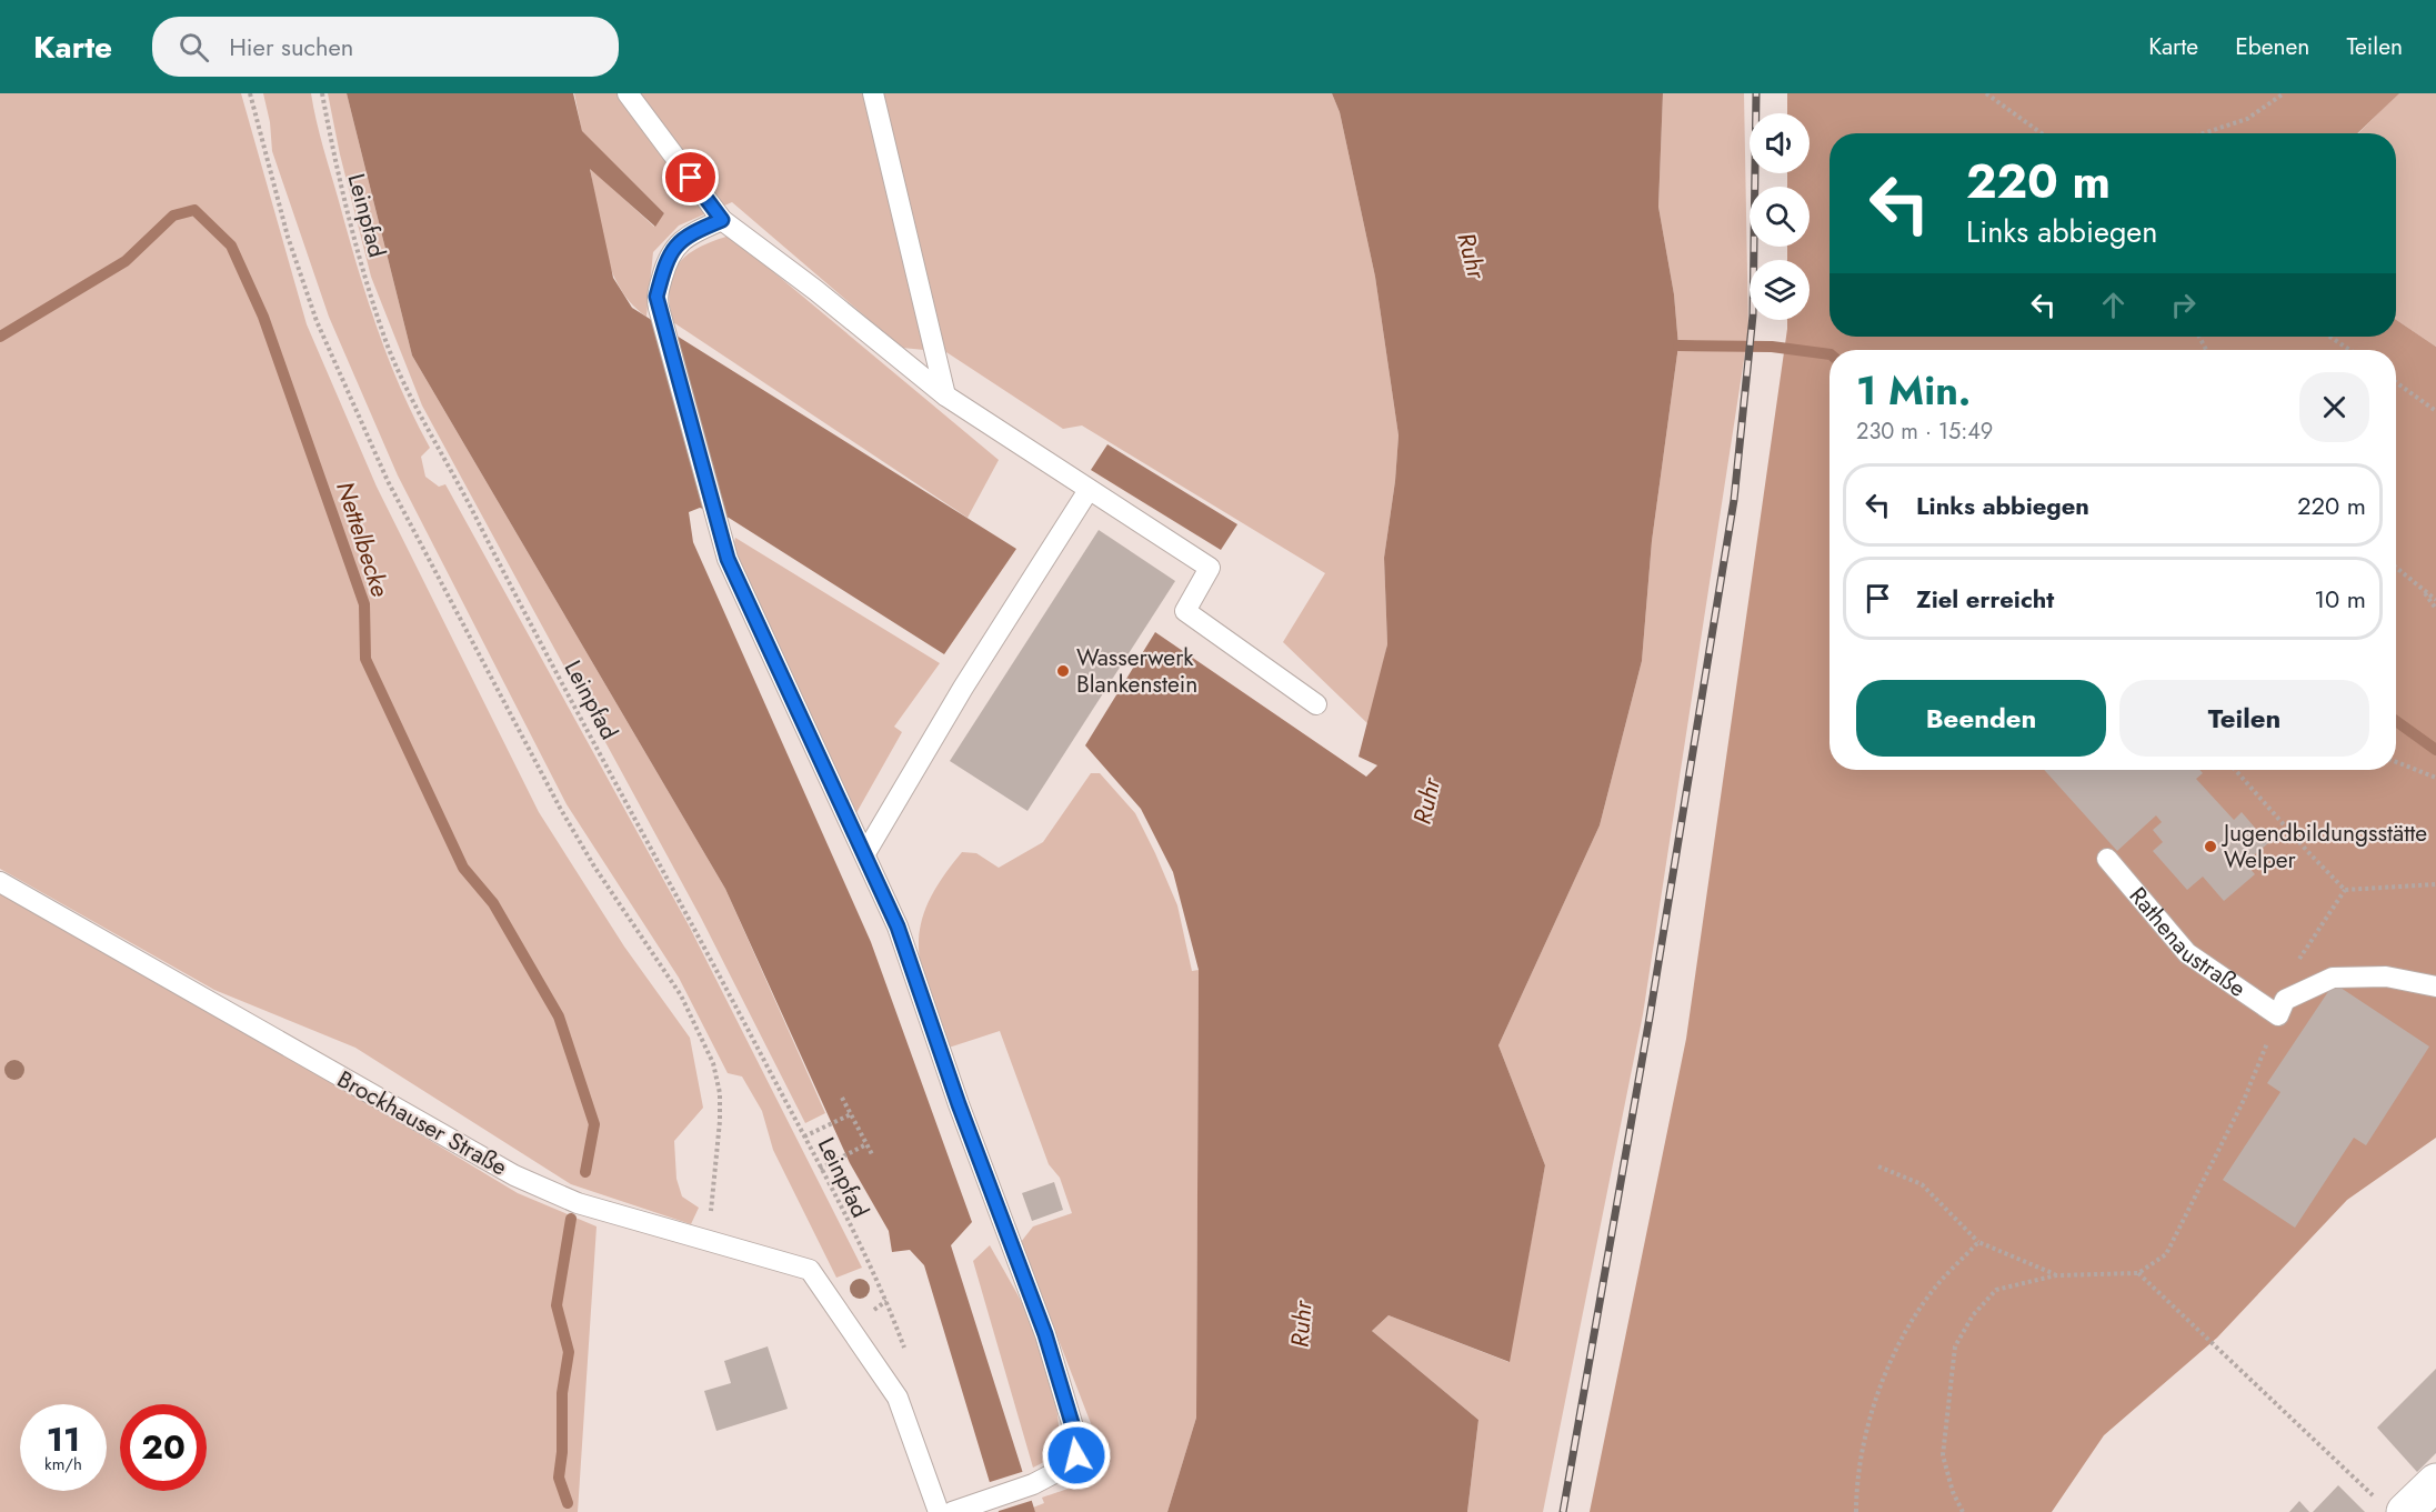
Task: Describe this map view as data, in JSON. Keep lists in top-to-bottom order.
{
  "streets": {
    "lane": ["Rathenaustraße", "Brockhauser Straße"],
    "path": ["Leinpfad"]
  },
  "water": ["Ruhr", "Nettelbecke"],
  "places": ["Wasserwerk Blankenstein", "Jugendbildungsstätte Welper"],
  "page": {
    "header": "Karte",
    "search": "Hier suchen",
    "nav": ["Karte", "Ebenen", "Teilen"],
    "turn": ["220 m", "Links abbiegen"],
    "heading": ["1 Min.", "230 m · 15:49"],
    "list": [
      {
        "name": "Links abbiegen",
        "value": "220 m"
      },
      {
        "name": "Ziel erreicht",
        "value": "10 m"
      }
    ],
    "buttons": ["Beenden", "Teilen"],
    "speed": "11 km/h",
    "limit": "20"
  }
}
